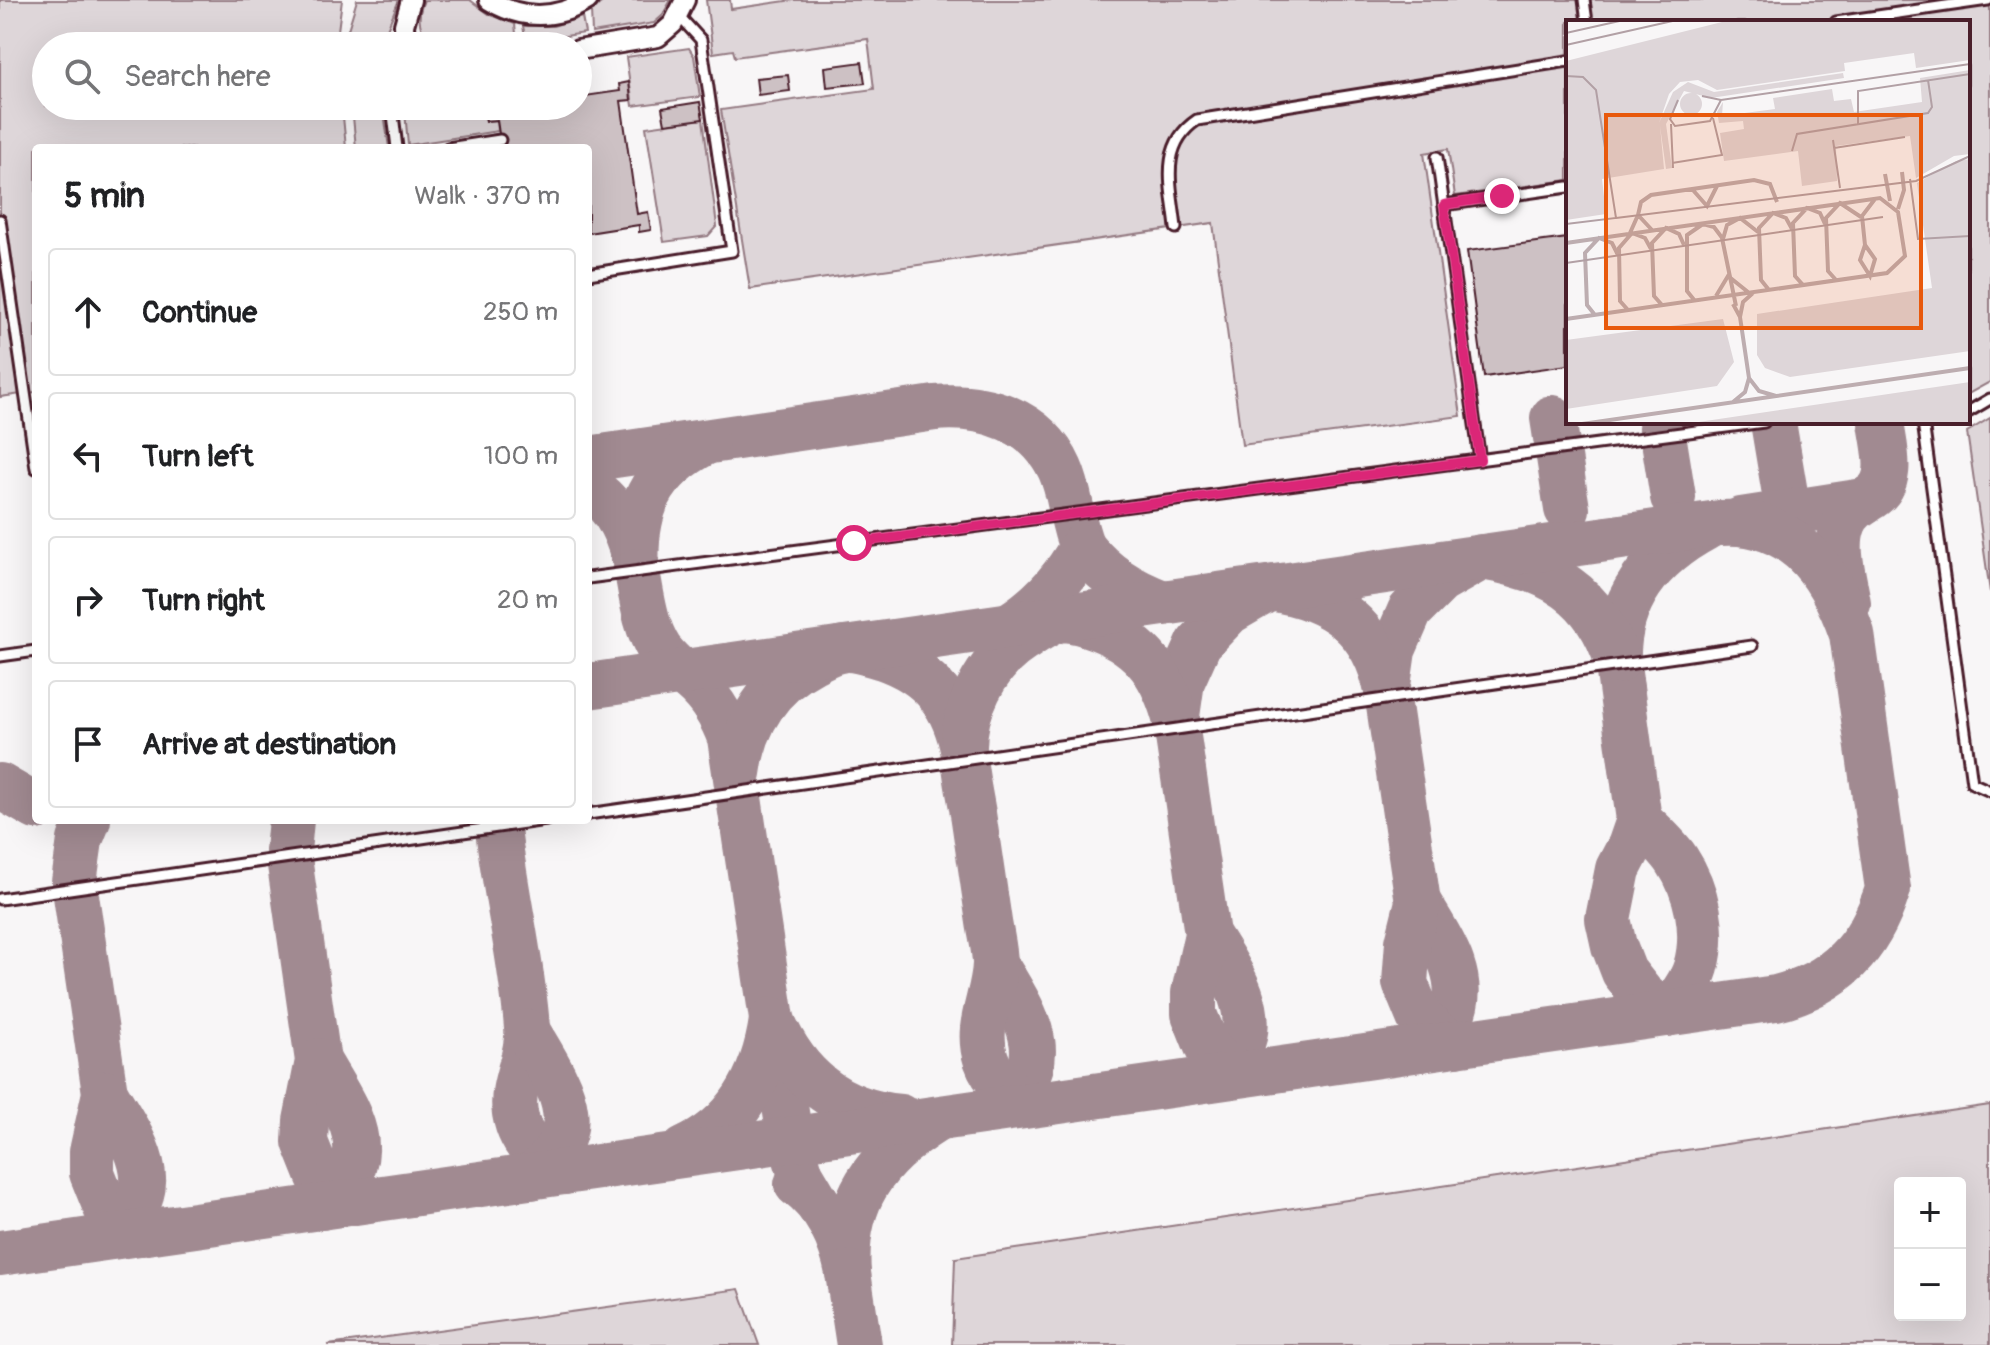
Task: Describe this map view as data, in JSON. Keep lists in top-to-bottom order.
{
  "page": {
    "search": "Search here",
    "heading": ["5 min", "Walk · 370 m"],
    "list": [
      ["Continue", "250 m"],
      ["Turn left", "100 m"],
      ["Turn right", "20 m"],
      "Arrive at destination"
    ],
    "map_buttons": ["+", "−"]
  }
}
